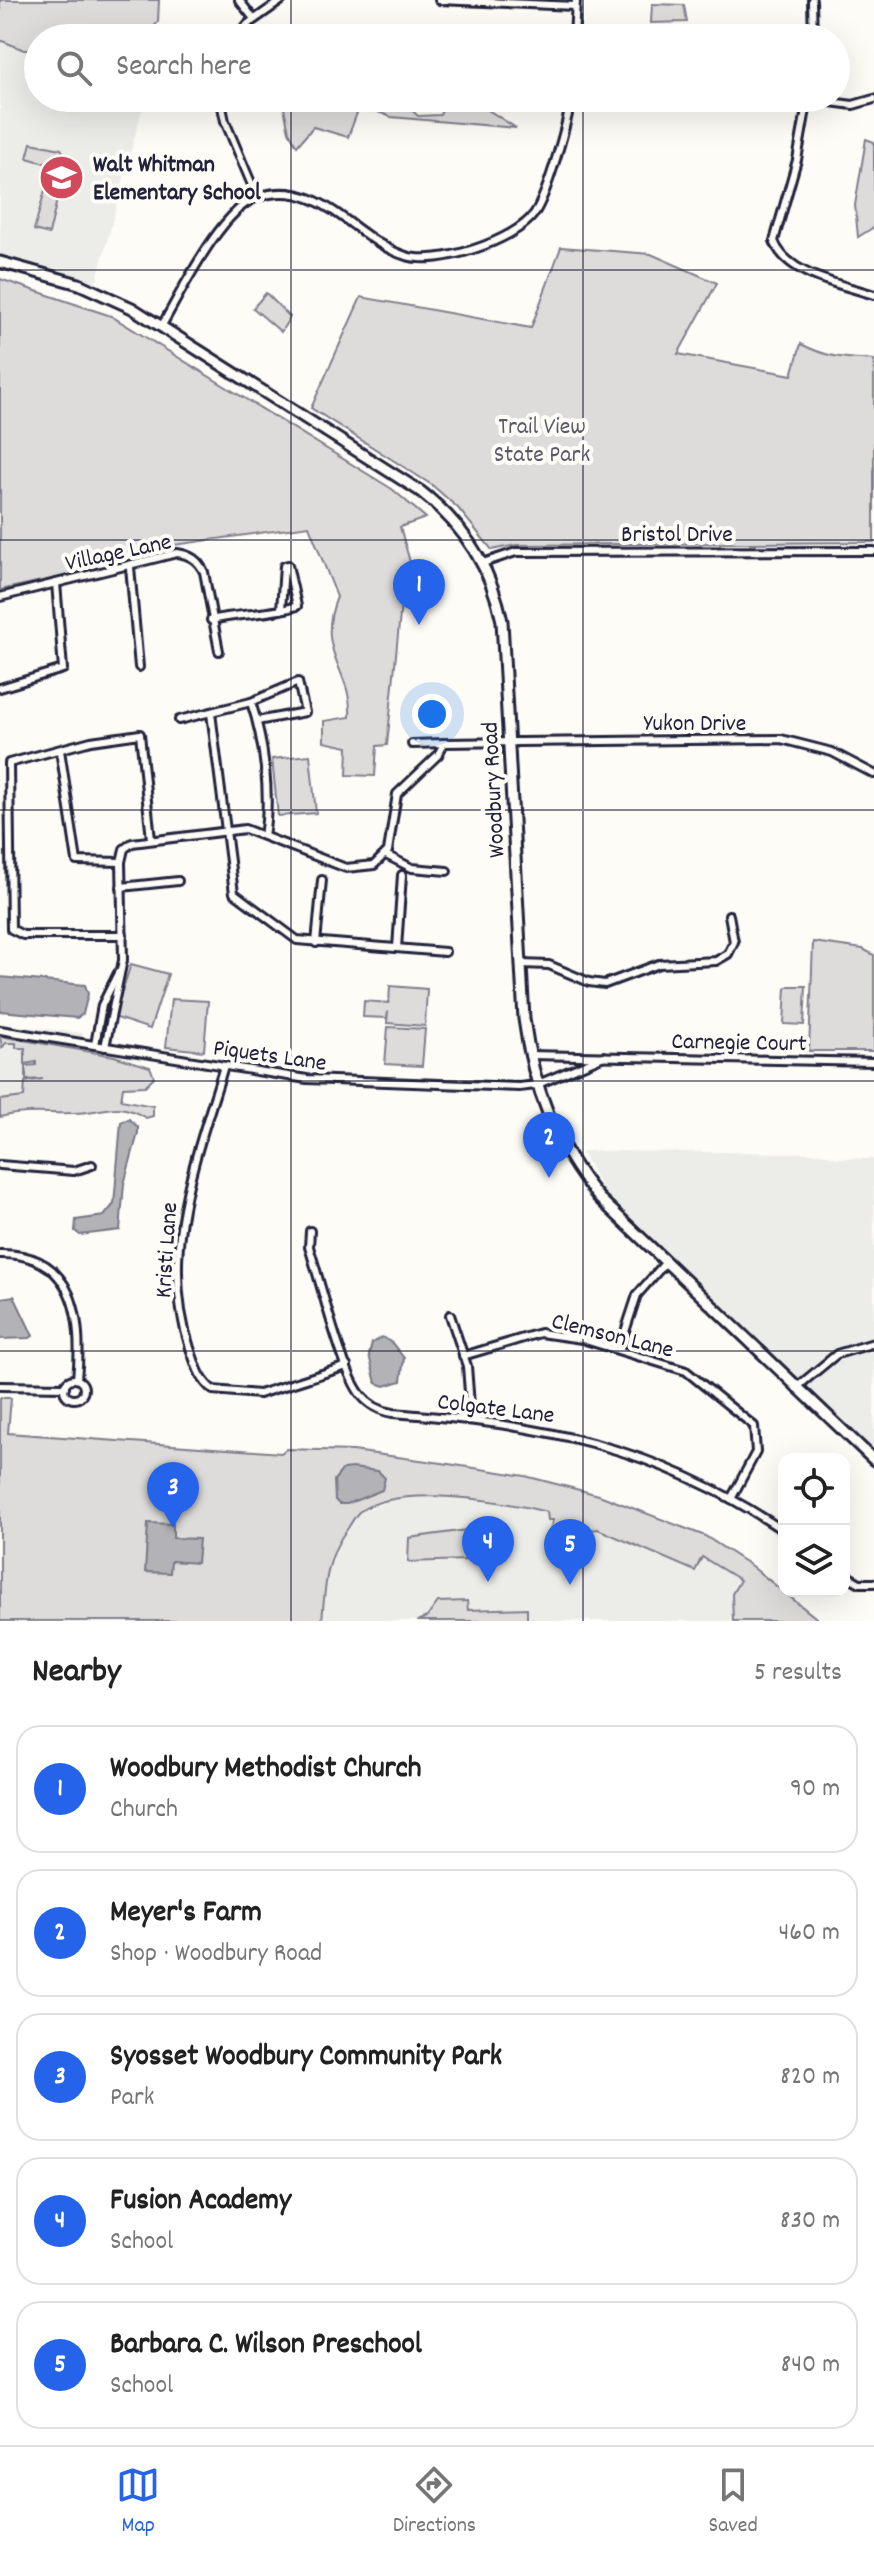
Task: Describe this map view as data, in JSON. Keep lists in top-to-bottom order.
{
  "streets": {
    "main road": ["Woodbury Road"],
    "street": [
      "Bristol Drive",
      "Village Lane",
      "Yukon Drive",
      "Carnegie Court",
      "Piquets Lane",
      "Kristi Lane",
      "Clemson Lane",
      "Colgate Lane"
    ]
  },
  "crossings": [
    ["Bristol Drive", "Woodbury Road"],
    ["Yukon Drive", "Woodbury Road"],
    ["Woodbury Road", "Carnegie Court"],
    ["Woodbury Road", "Piquets Lane"],
    ["Carnegie Court", "Piquets Lane"],
    ["Piquets Lane", "Kristi Lane"],
    ["Kristi Lane", "Colgate Lane"],
    ["Clemson Lane", "Colgate Lane"]
  ],
  "parks": ["Trail View State Park"],
  "places": {
    "school or university": ["Walt Whitman Elementary School"]
  },
  "page": {
    "search": "Search here",
    "pins": [
      "1",
      "2",
      "3",
      "4",
      "5"
    ],
    "heading": ["Nearby", "5 results"],
    "list": [
      {
        "mark": "1",
        "name": "Woodbury Methodist Church",
        "note": "Church",
        "value": "90 m"
      },
      {
        "mark": "2",
        "name": "Meyer's Farm",
        "note": "Shop · Woodbury Road",
        "value": "460 m"
      },
      {
        "mark": "3",
        "name": "Syosset Woodbury Community Park",
        "note": "Park",
        "value": "820 m"
      },
      {
        "mark": "4",
        "name": "Fusion Academy",
        "note": "School",
        "value": "830 m"
      },
      {
        "mark": "5",
        "name": "Barbara C. Wilson Preschool",
        "note": "School",
        "value": "840 m"
      }
    ],
    "nav": ["Map", "Directions", "Saved"]
  }
}
